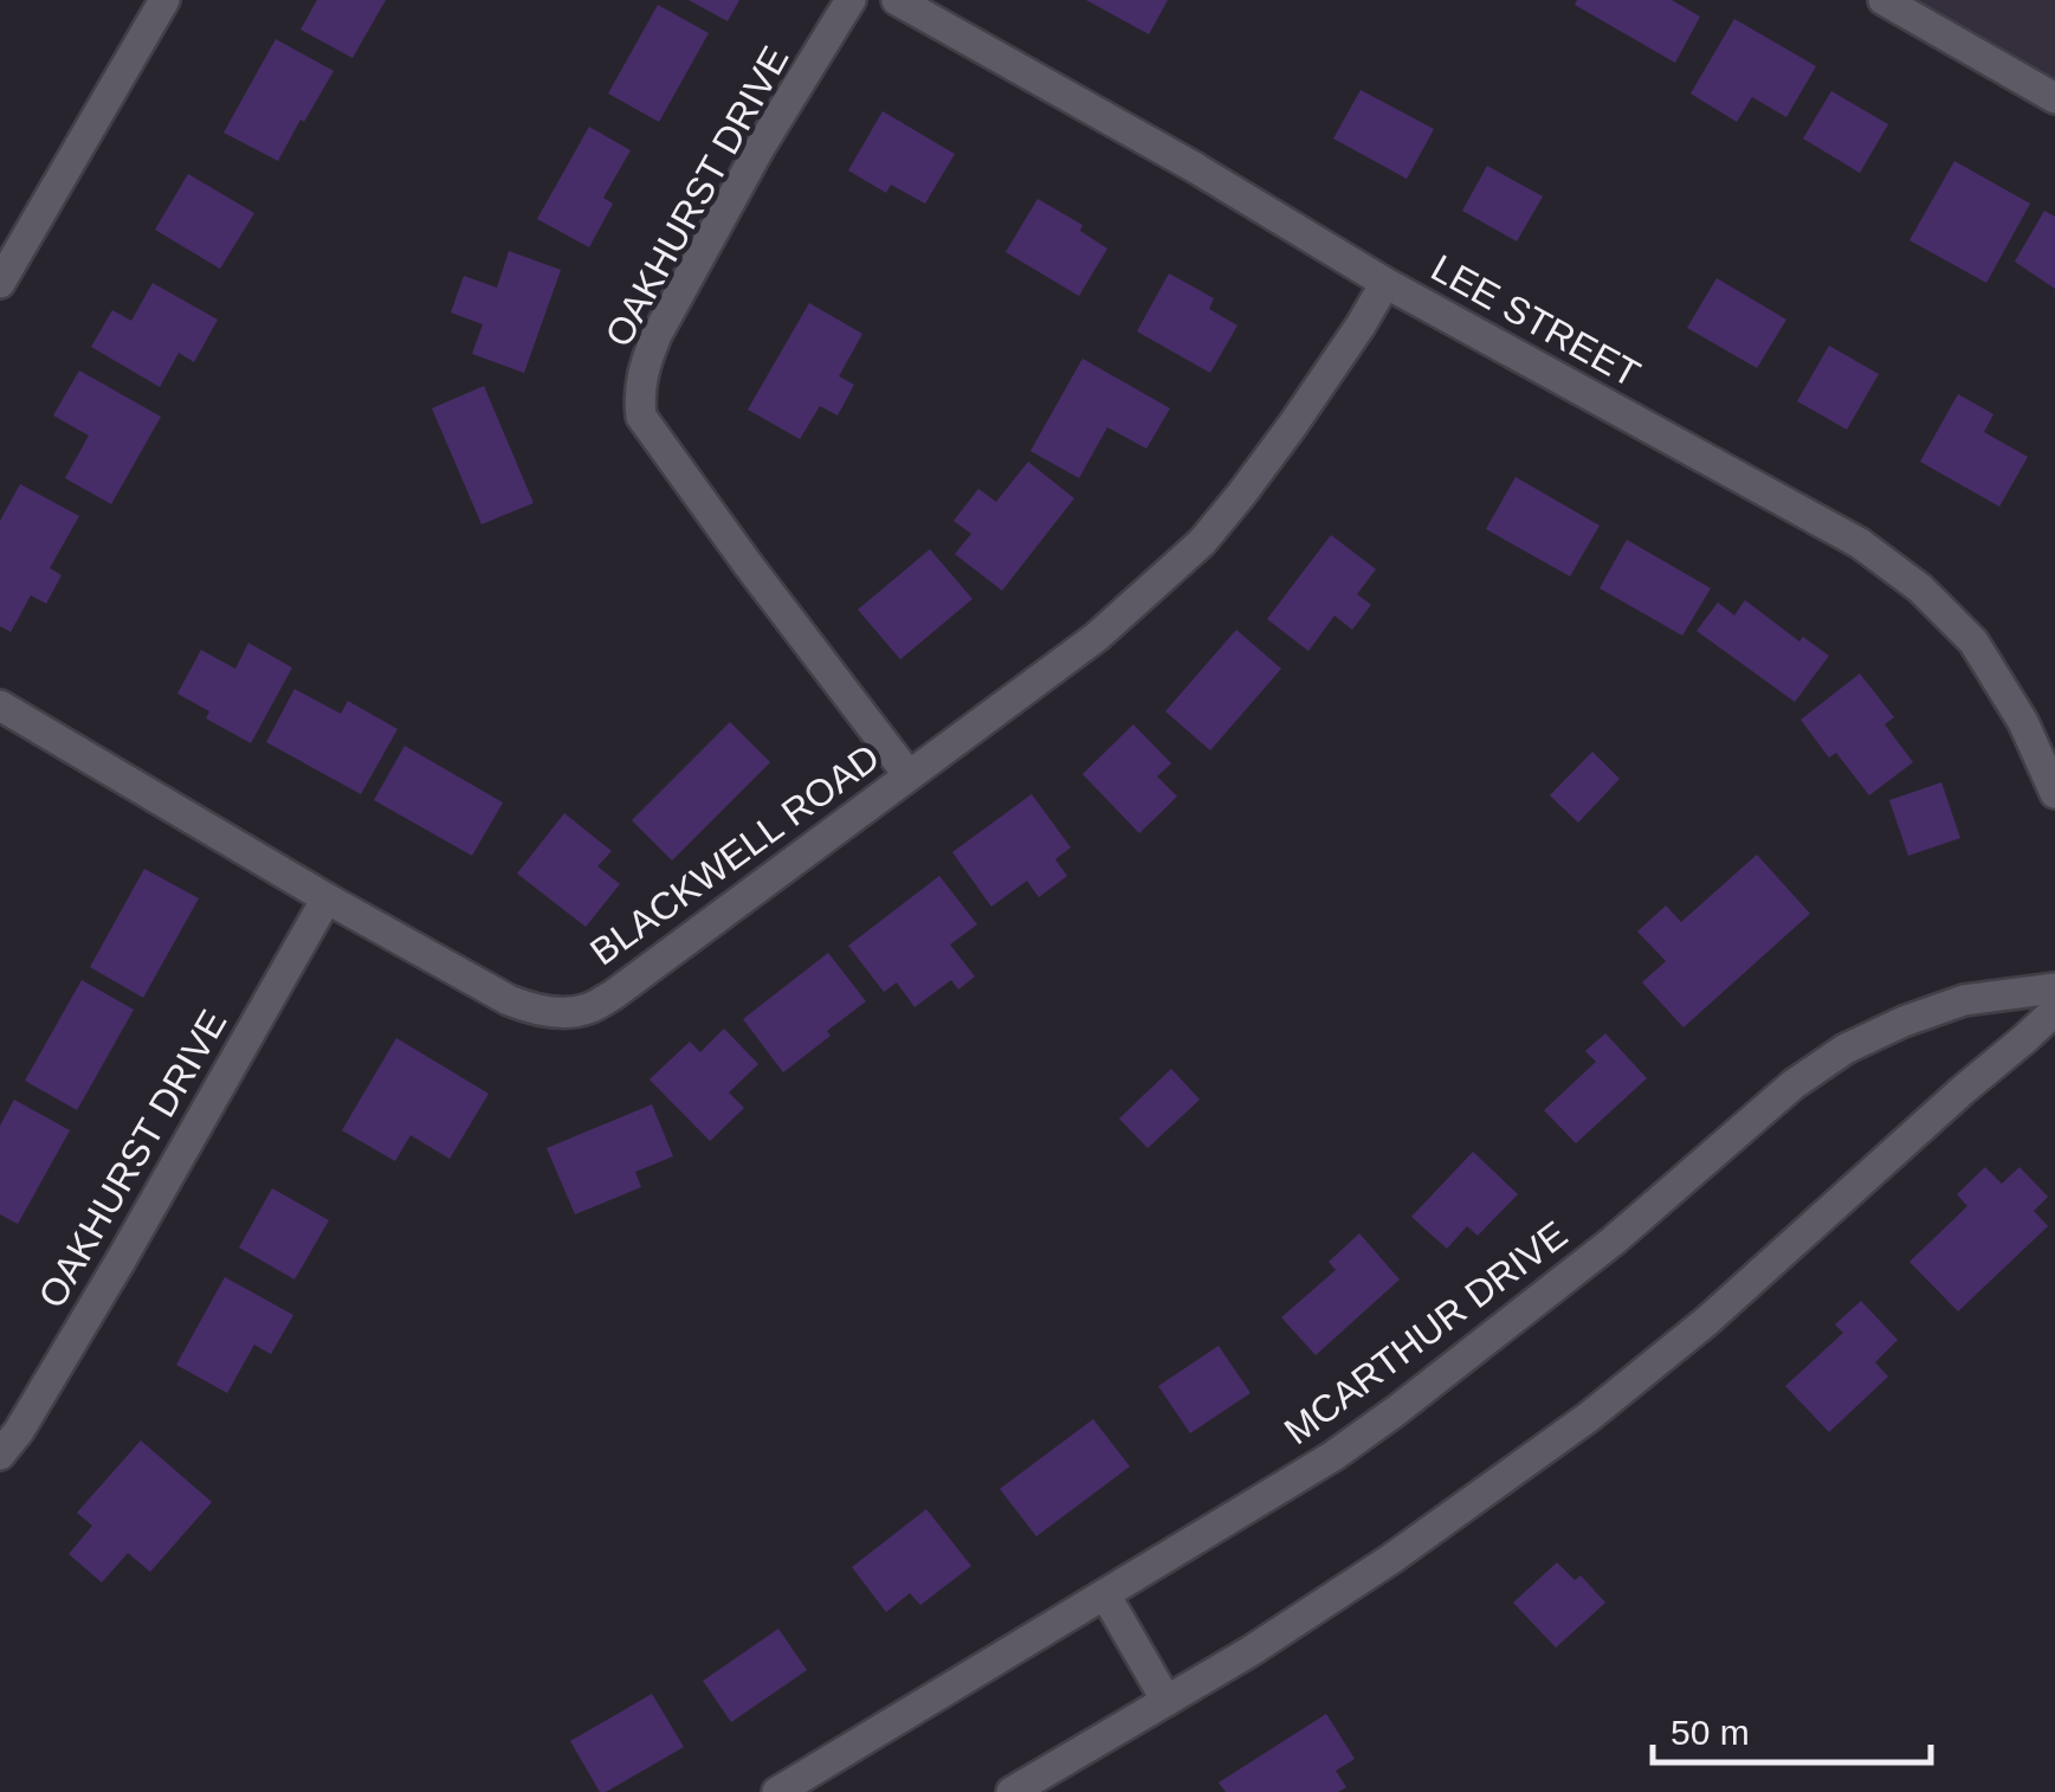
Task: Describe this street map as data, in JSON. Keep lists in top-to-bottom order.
{
  "streets": {
    "street": [
      "OAKHURST DRIVE",
      "LEE STREET",
      "BLACKWELL ROAD",
      "MCARTHUR DRIVE"
    ]
  },
  "crossings": [
    ["OAKHURST DRIVE", "BLACKWELL ROAD"],
    ["LEE STREET", "BLACKWELL ROAD"]
  ],
  "scale_bar": "50 m"
}
